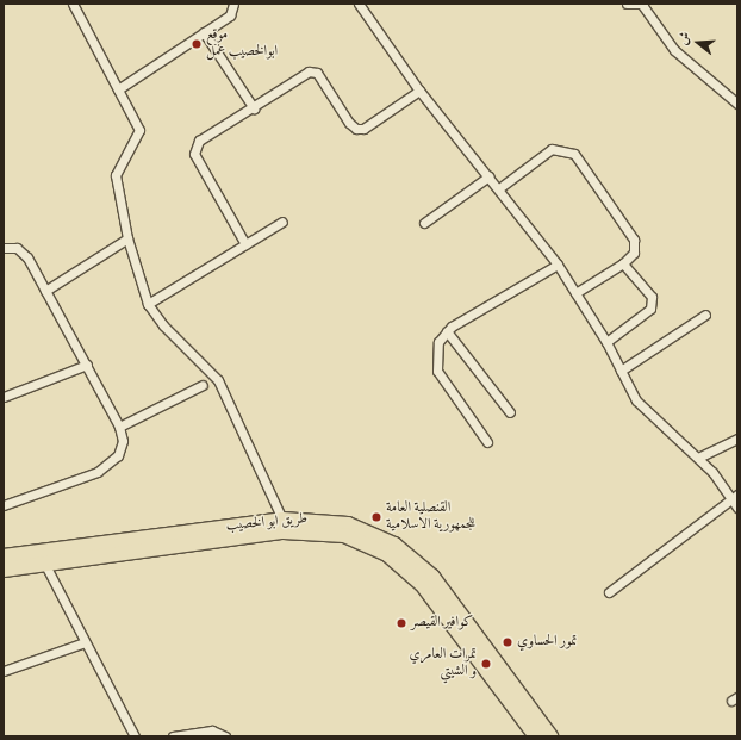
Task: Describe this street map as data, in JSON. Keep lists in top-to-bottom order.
{
  "streets": {
    "main road": ["طريق ابو الخصيب"]
  },
  "places": [
    "موقع ابوالخصيب عمل",
    "القنصلية العامة للجمهورية الاسلامية",
    "كوافير القيصر",
    "تمور الحساوي",
    "تمرات العامري و الشيتي"
  ],
  "north": "left"
}
